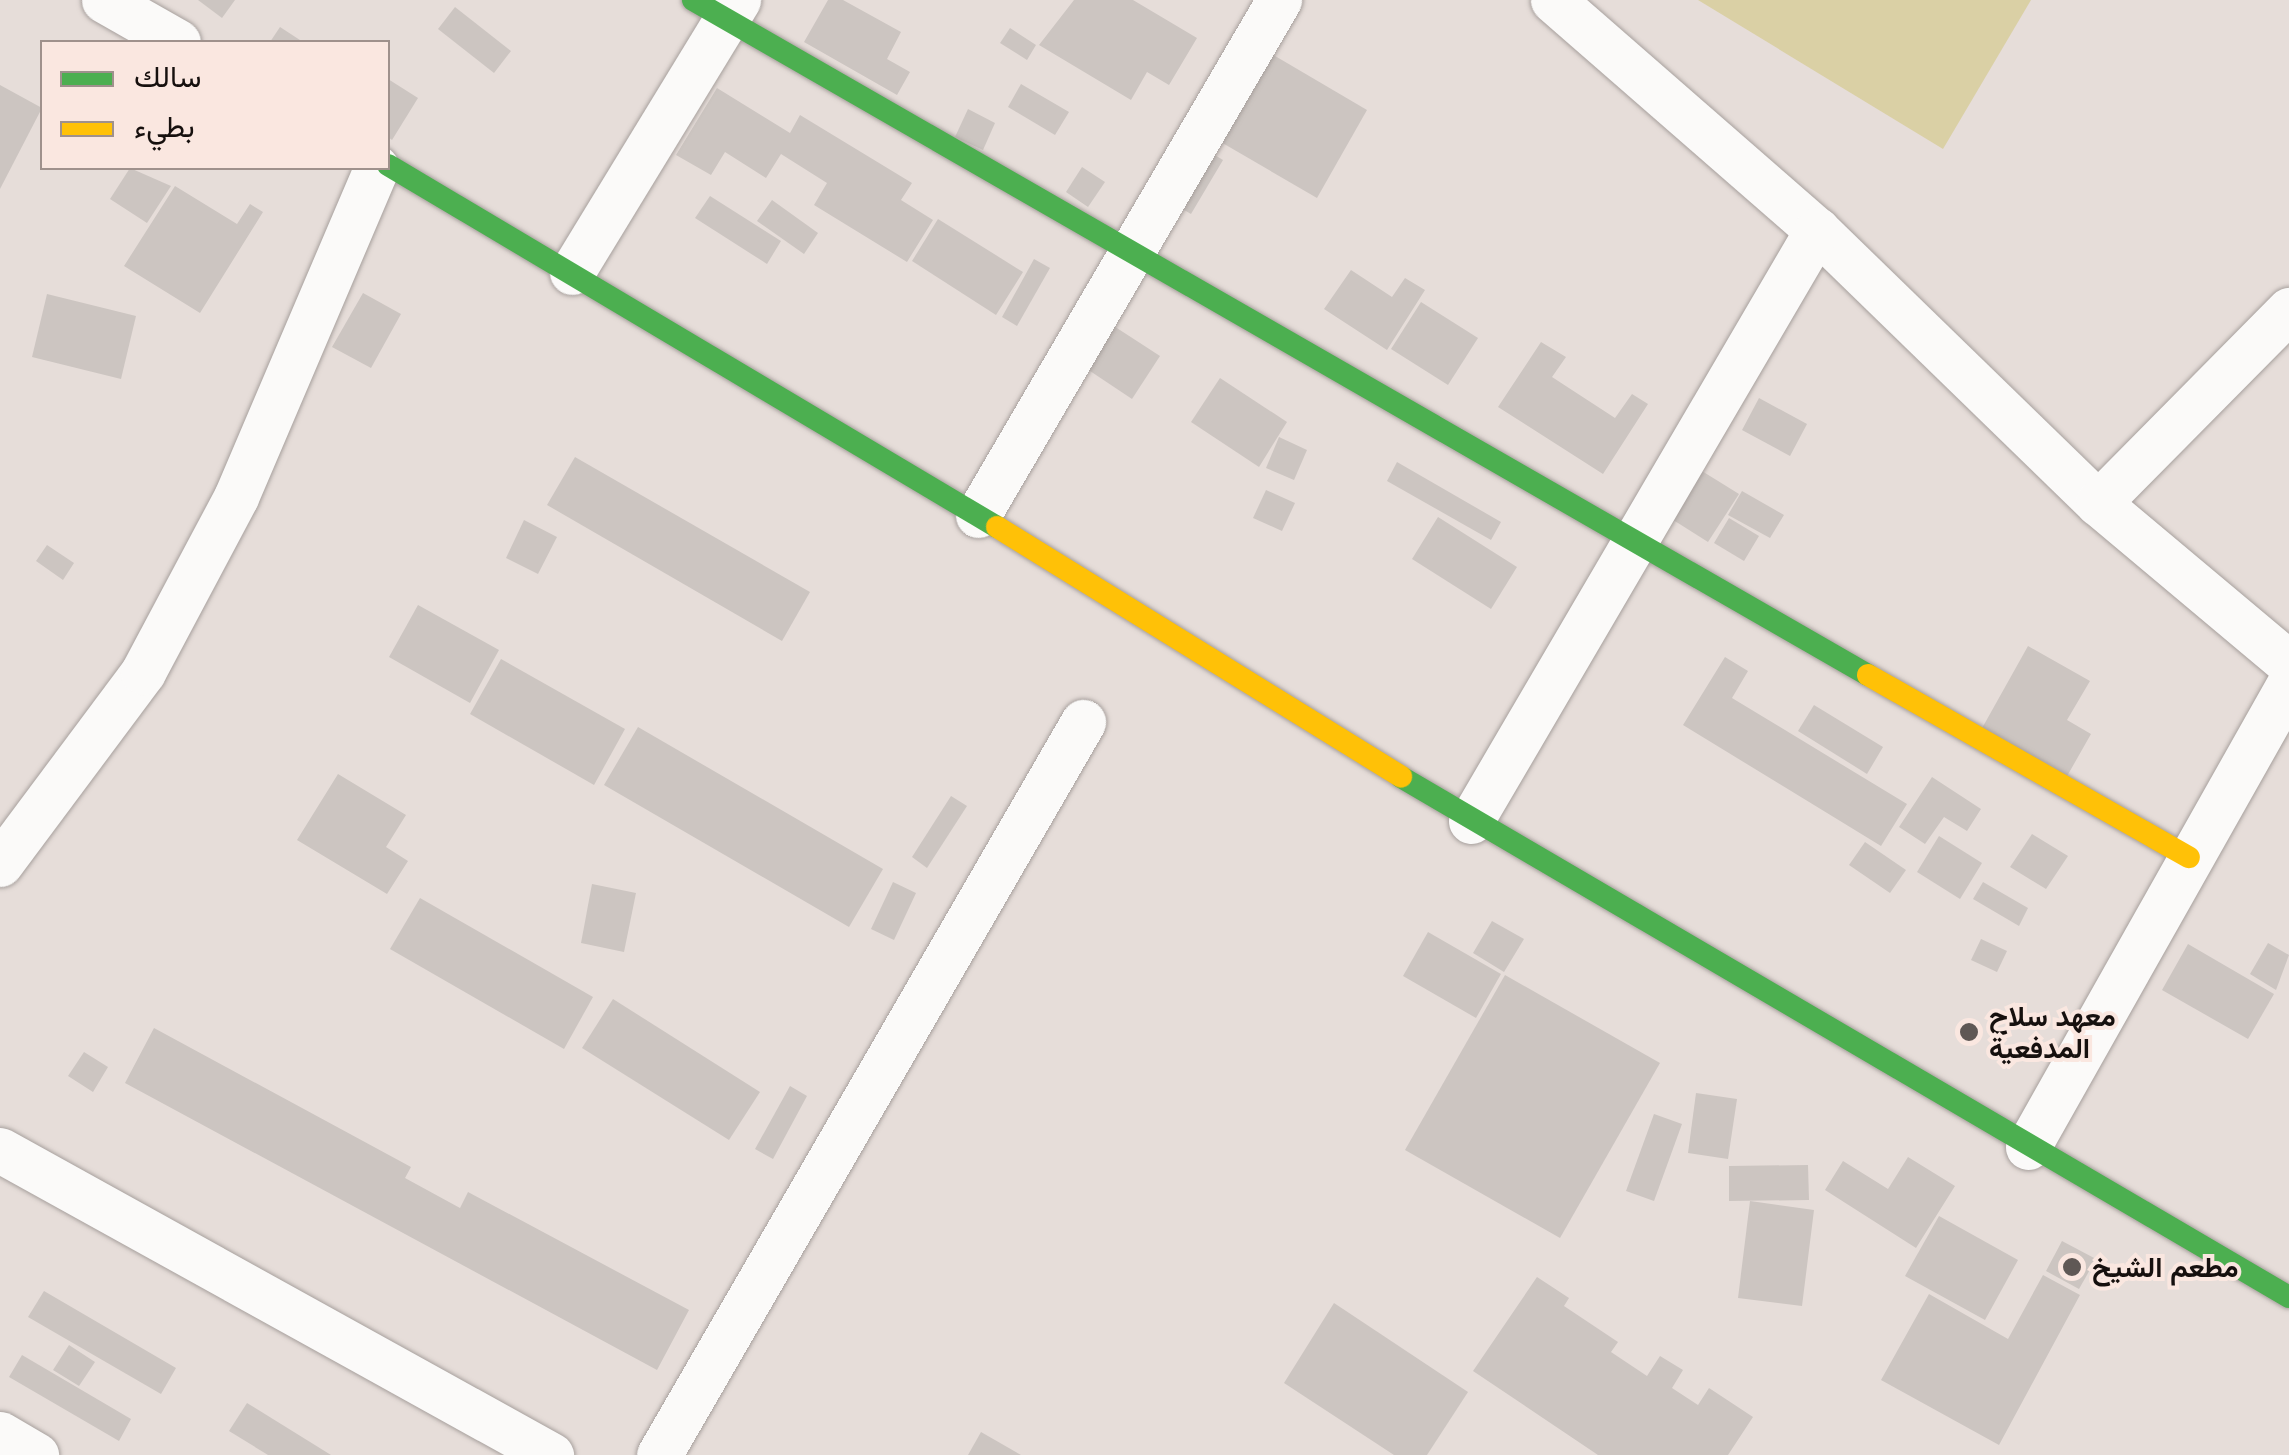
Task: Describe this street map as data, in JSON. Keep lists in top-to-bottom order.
{
  "places": ["معهد سلاح المدفعية", "مطعم الشيخ"],
  "legend": ["سالك", "بطيء"]
}
